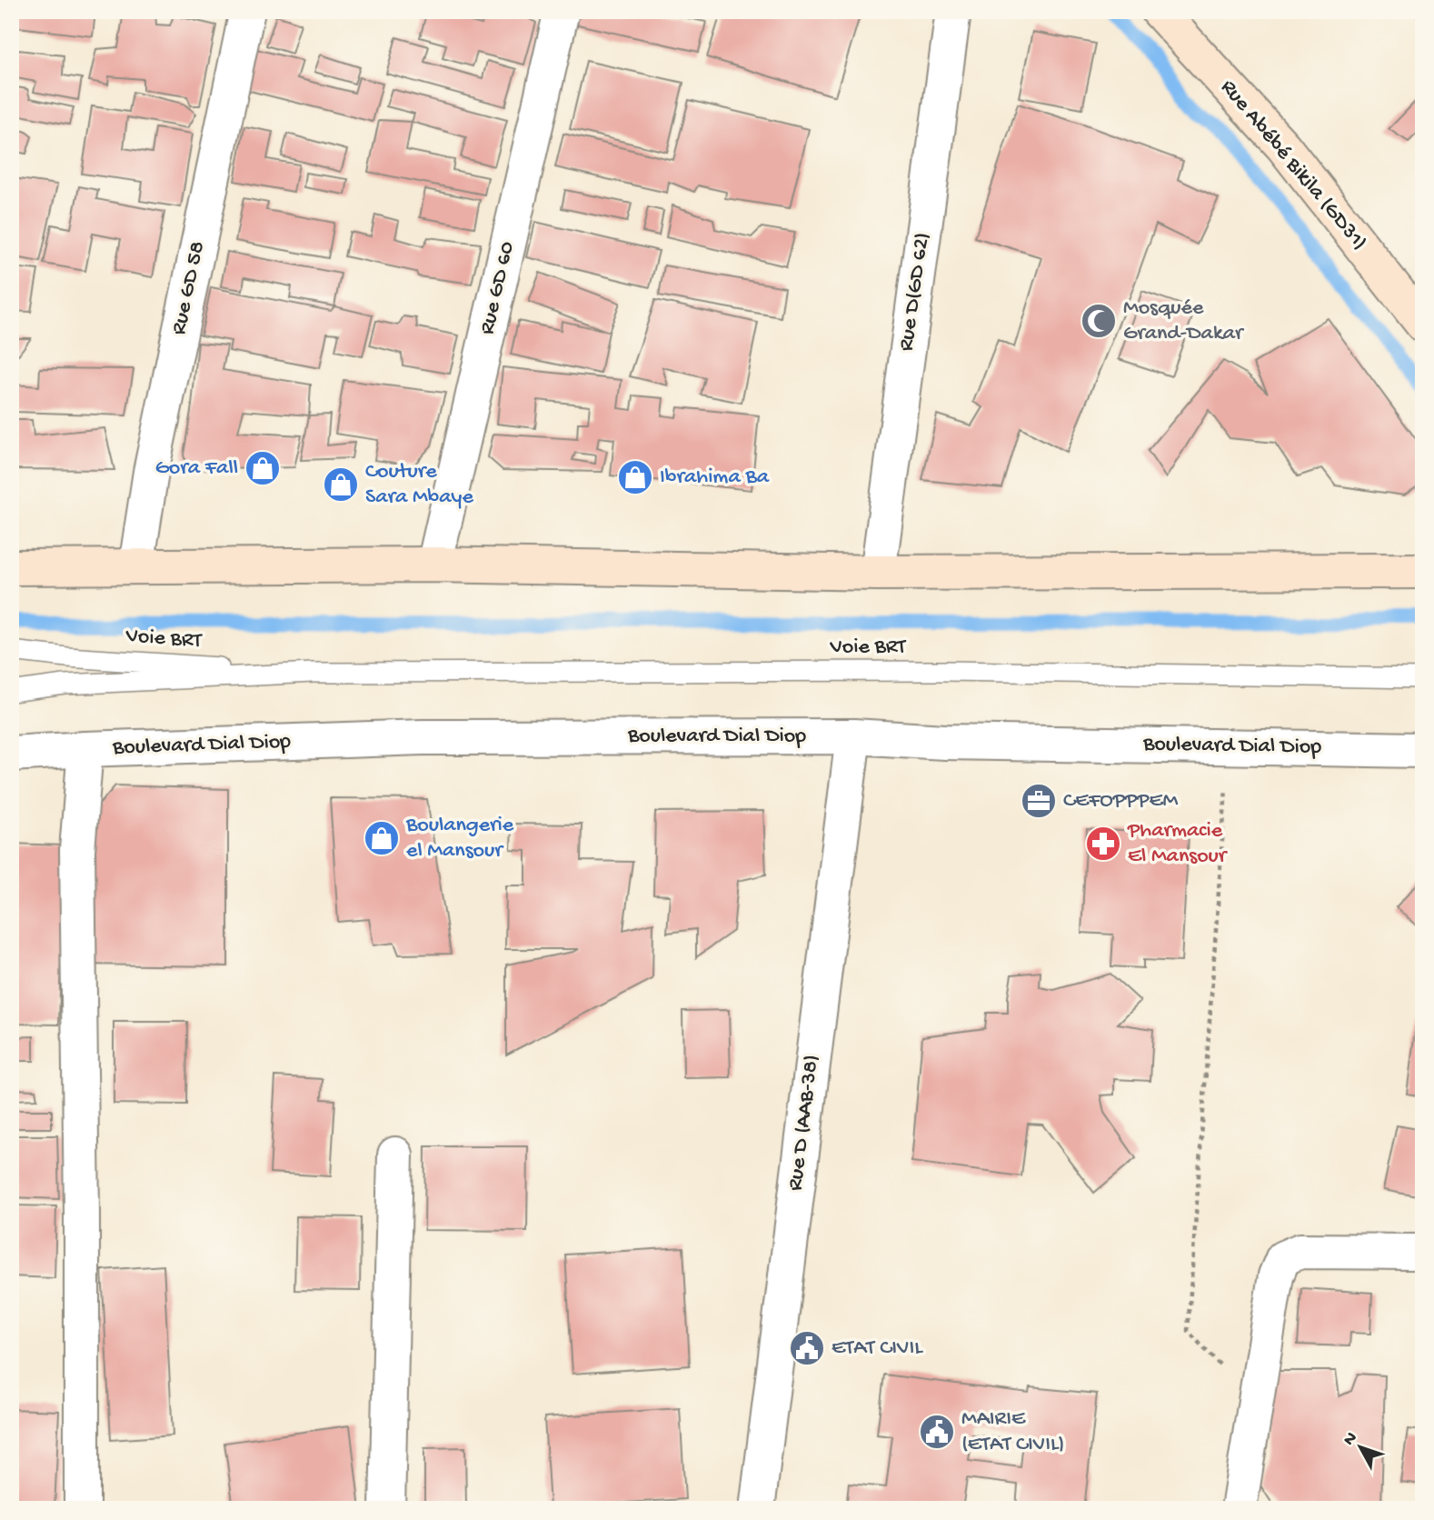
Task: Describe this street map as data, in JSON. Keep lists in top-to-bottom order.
{
  "streets": {
    "main road": ["Rue Abébé Bikila (GD31)"],
    "street": [
      "Rue GD 58",
      "Rue GD 60",
      "Rue D(GD 62)",
      "Boulevard Dial Diop",
      "Rue D (AAB-38)"
    ],
    "lane": ["Voie BRT"]
  },
  "crossings": [
    ["Boulevard Dial Diop", "Rue D (AAB-38)"]
  ],
  "places": {
    "mosque": ["Mosquée Grand-Dakar"],
    "shop": [
      "Gora Fall",
      "Ibrahima Ba",
      "Couture Sara Mbaye",
      "Boulangerie el Mansour"
    ],
    "office": ["CEFOPPPEM"],
    "pharmacy": ["Pharmacie El Mansour"],
    "public building": ["ETAT CIVIL", "MAIRIE (ETAT CIVIL)"]
  },
  "north": "top left"
}
